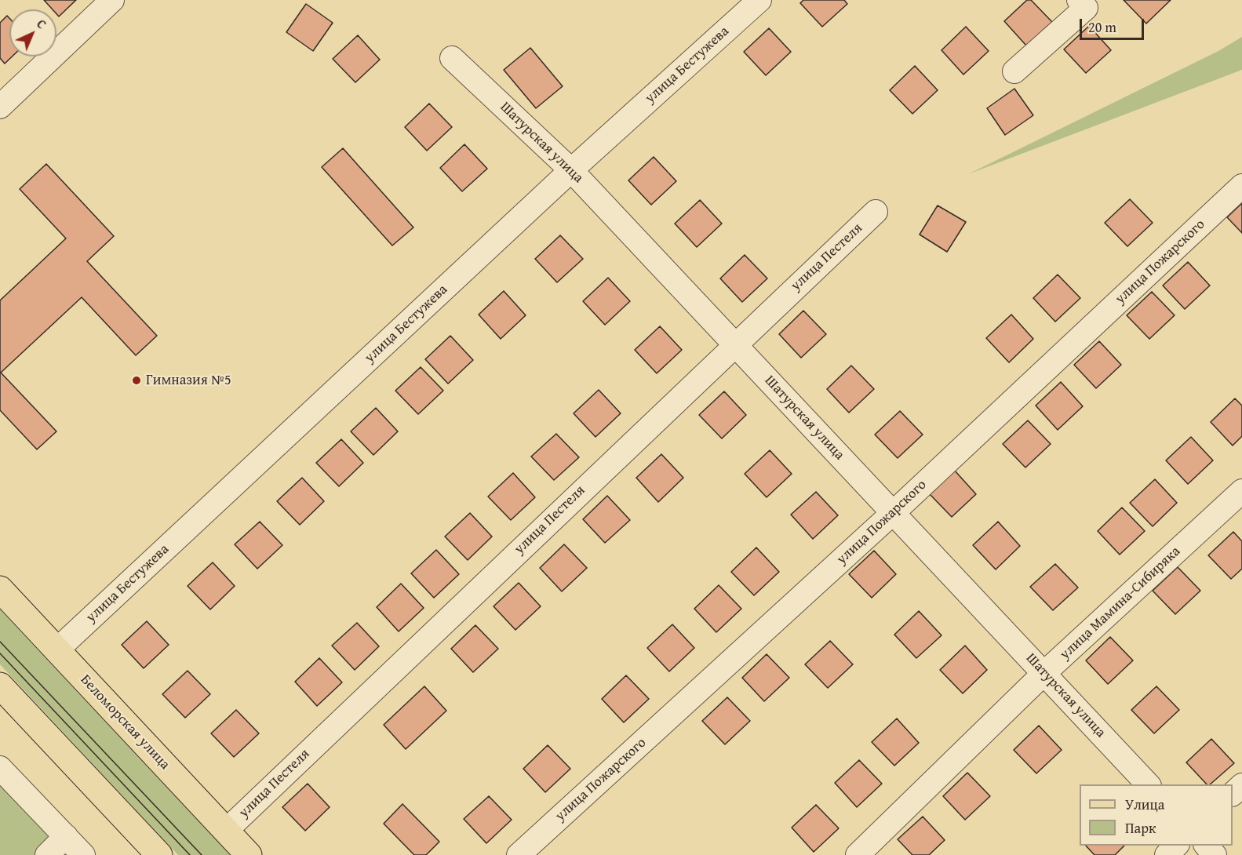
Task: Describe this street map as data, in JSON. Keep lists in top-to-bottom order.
{
  "streets": {
    "main road": ["Беломорская улица"],
    "street": [
      "улица Бестужева",
      "Шатурская улица",
      "улица Пестеля",
      "улица Пожарского",
      "улица Мамина-Сибиряка"
    ]
  },
  "crossings": [
    ["улица Бестужева", "Шатурская улица"],
    ["улица Бестужева", "Беломорская улица"],
    ["Шатурская улица", "улица Пестеля"],
    ["Шатурская улица", "улица Пожарского"],
    ["Шатурская улица", "улица Мамина-Сибиряка"],
    ["улица Пестеля", "Беломорская улица"]
  ],
  "places": ["Гимназия №5"],
  "legend": ["Улица", "Парк"],
  "scale_bar": "20 m",
  "north": "top right"
}
